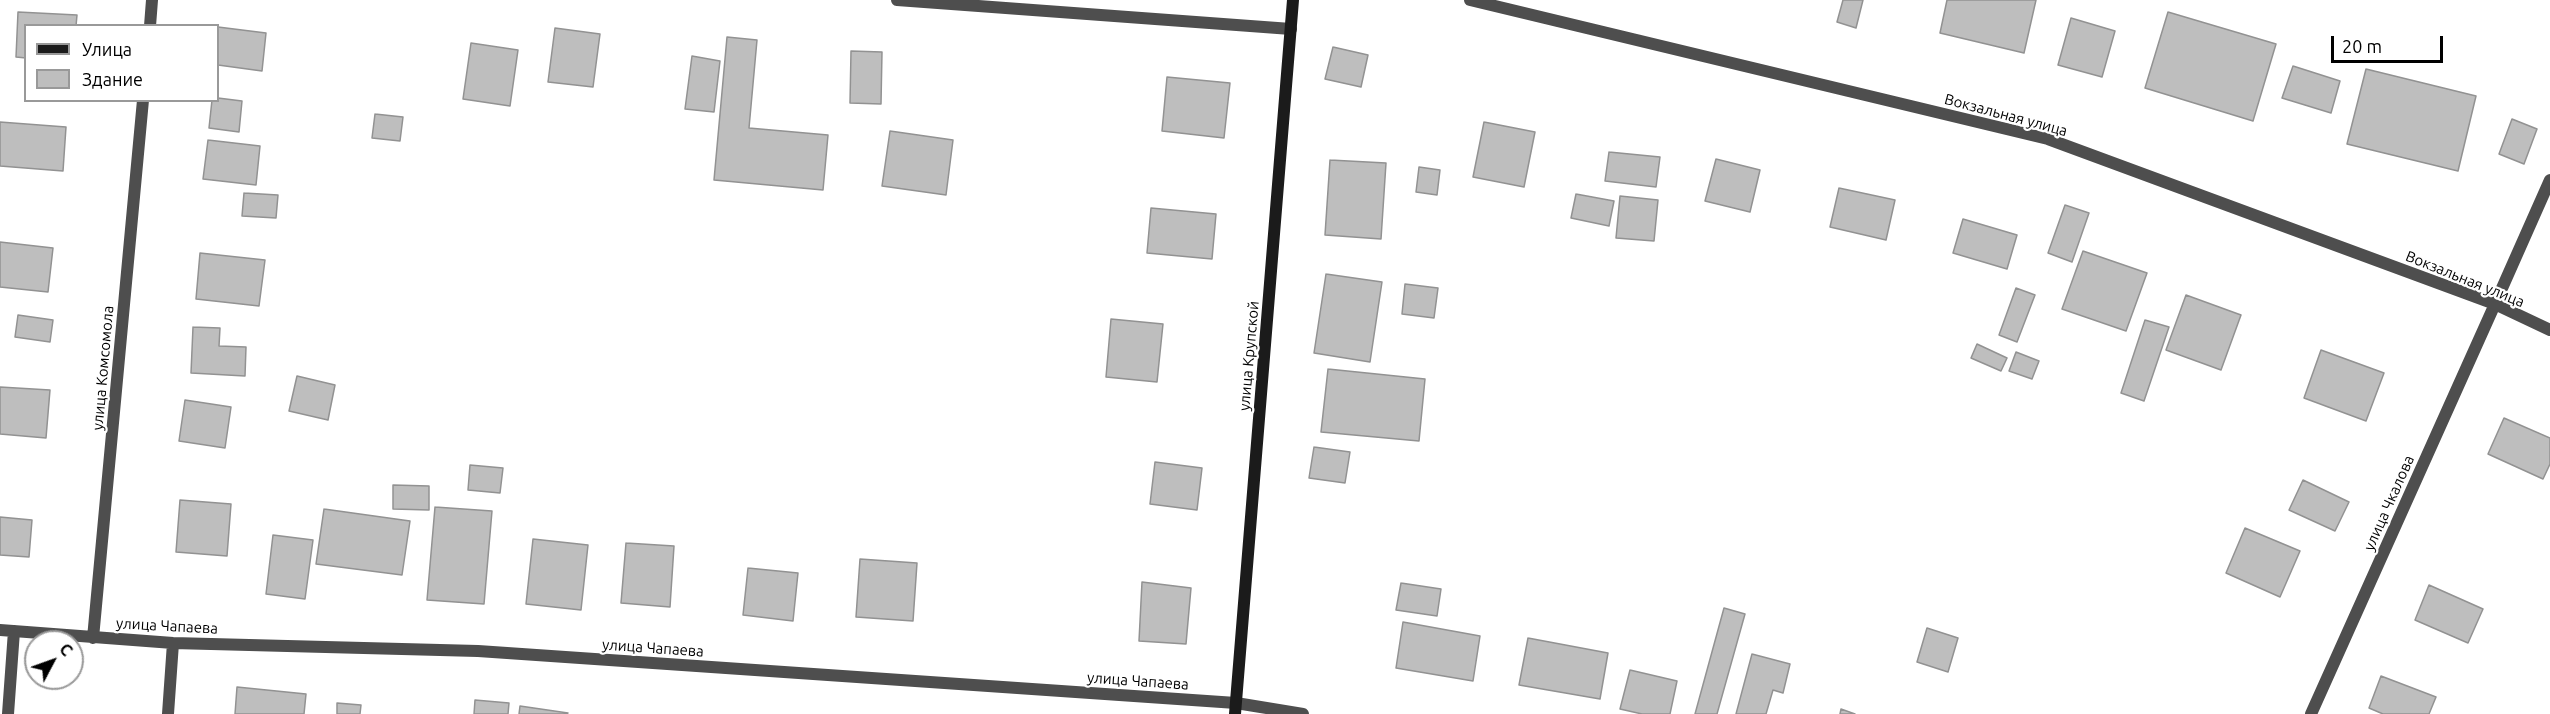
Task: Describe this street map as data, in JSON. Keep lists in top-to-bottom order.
{
  "streets": {
    "main road": ["улица Крупской"],
    "street": [
      "Вокзальная улица",
      "улица Комсомола",
      "улица Чкалова",
      "улица Чапаева"
    ]
  },
  "crossings": [
    ["Вокзальная улица", "улица Чкалова"],
    ["улица Крупской", "улица Чапаева"],
    ["улица Комсомола", "улица Чапаева"]
  ],
  "legend": ["Улица", "Здание"],
  "scale_bar": "20 m",
  "north": "top right"
}
